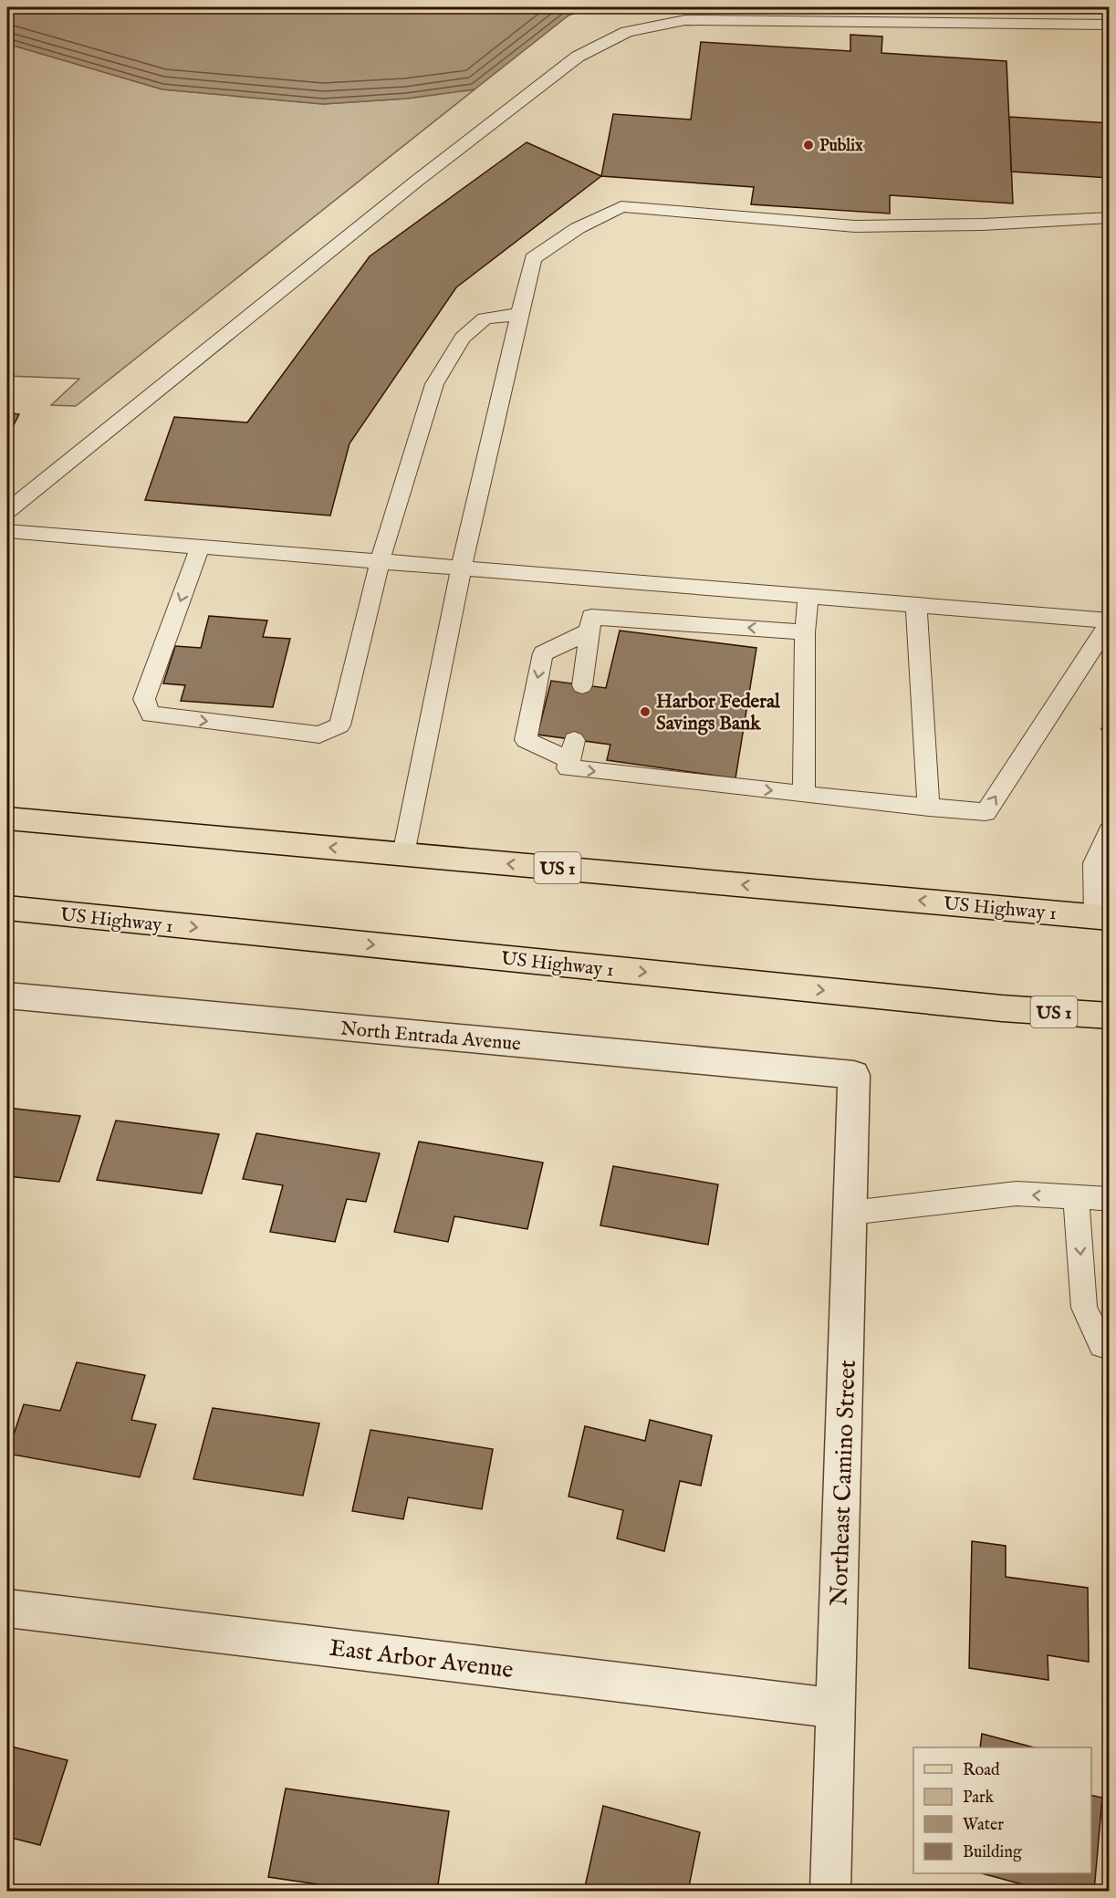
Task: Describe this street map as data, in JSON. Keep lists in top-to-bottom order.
{
  "streets": {
    "main road": ["US 1", "US Highway 1"],
    "street": ["North Entrada Avenue", "Northeast Camino Street", "East Arbor Avenue"]
  },
  "crossings": [
    ["North Entrada Avenue", "Northeast Camino Street"],
    ["Northeast Camino Street", "East Arbor Avenue"]
  ],
  "places": ["Publix", "Harbor Federal Savings Bank"],
  "legend": [
    "Road",
    "Park",
    "Water",
    "Building"
  ]
}
